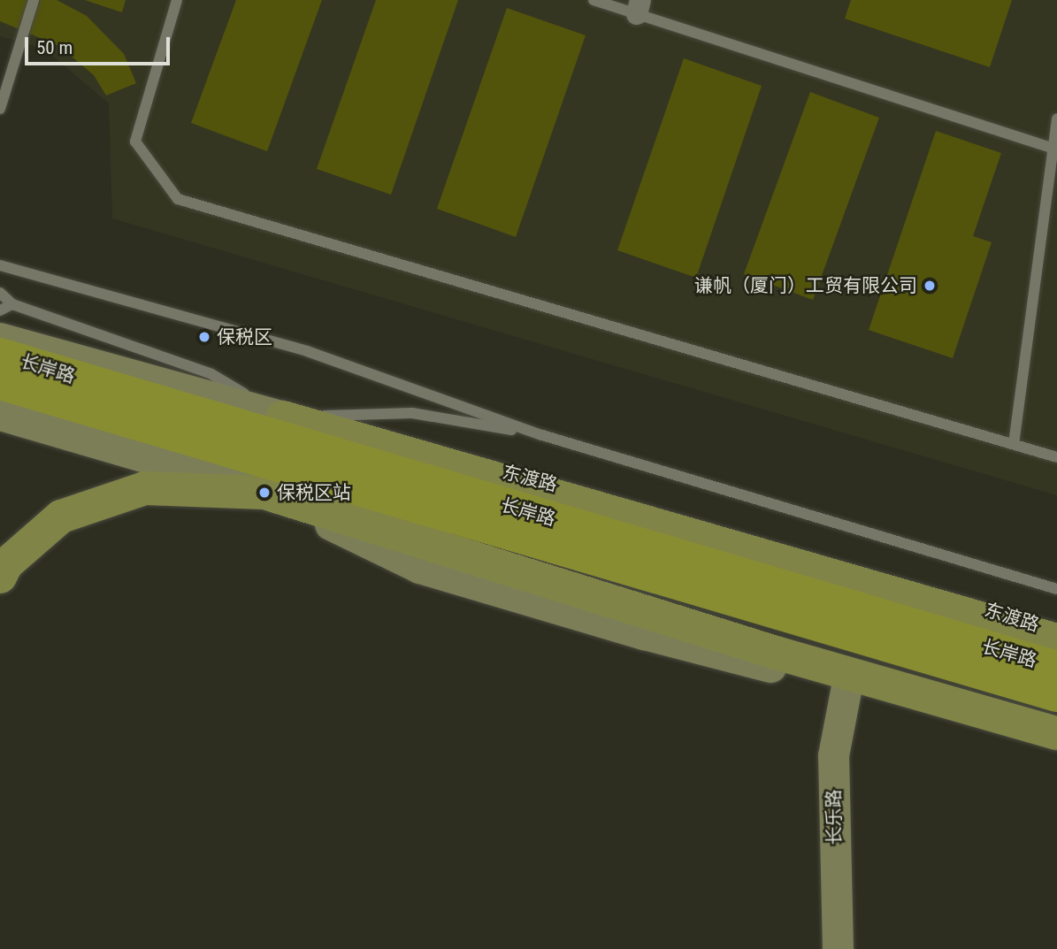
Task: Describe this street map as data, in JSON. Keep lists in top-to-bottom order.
{
  "streets": {
    "highway": ["长岸路"],
    "main road": ["东渡路", "长乐路"]
  },
  "places": ["谦帆（厦门）工贸有限公司", "保税区", "保税区站"],
  "scale_bar": "50 m"
}
